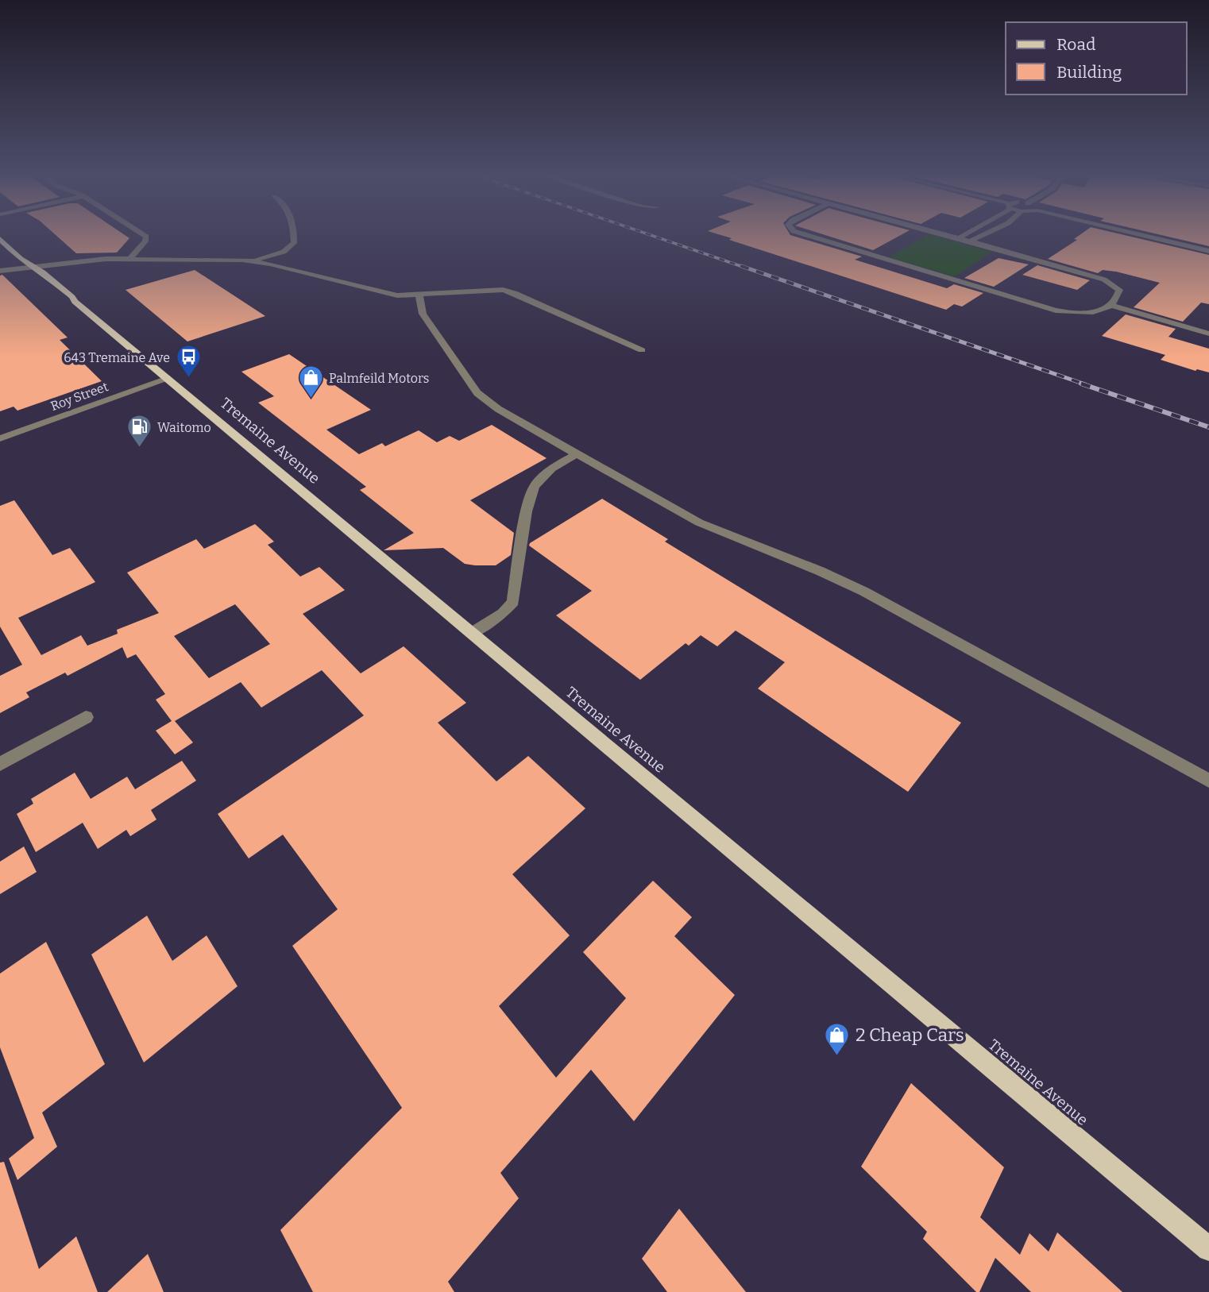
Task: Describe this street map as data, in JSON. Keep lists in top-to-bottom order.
{
  "streets": {
    "main road": ["Tremaine Avenue"],
    "street": ["Roy Street"]
  },
  "crossings": [
    ["Roy Street", "Tremaine Avenue"]
  ],
  "places": {
    "bus stop": ["643 Tremaine Ave"],
    "shop": ["Palmfeild Motors", "2 Cheap Cars"],
    "fuel station": ["Waitomo"]
  },
  "legend": ["Road", "Building"]
}
